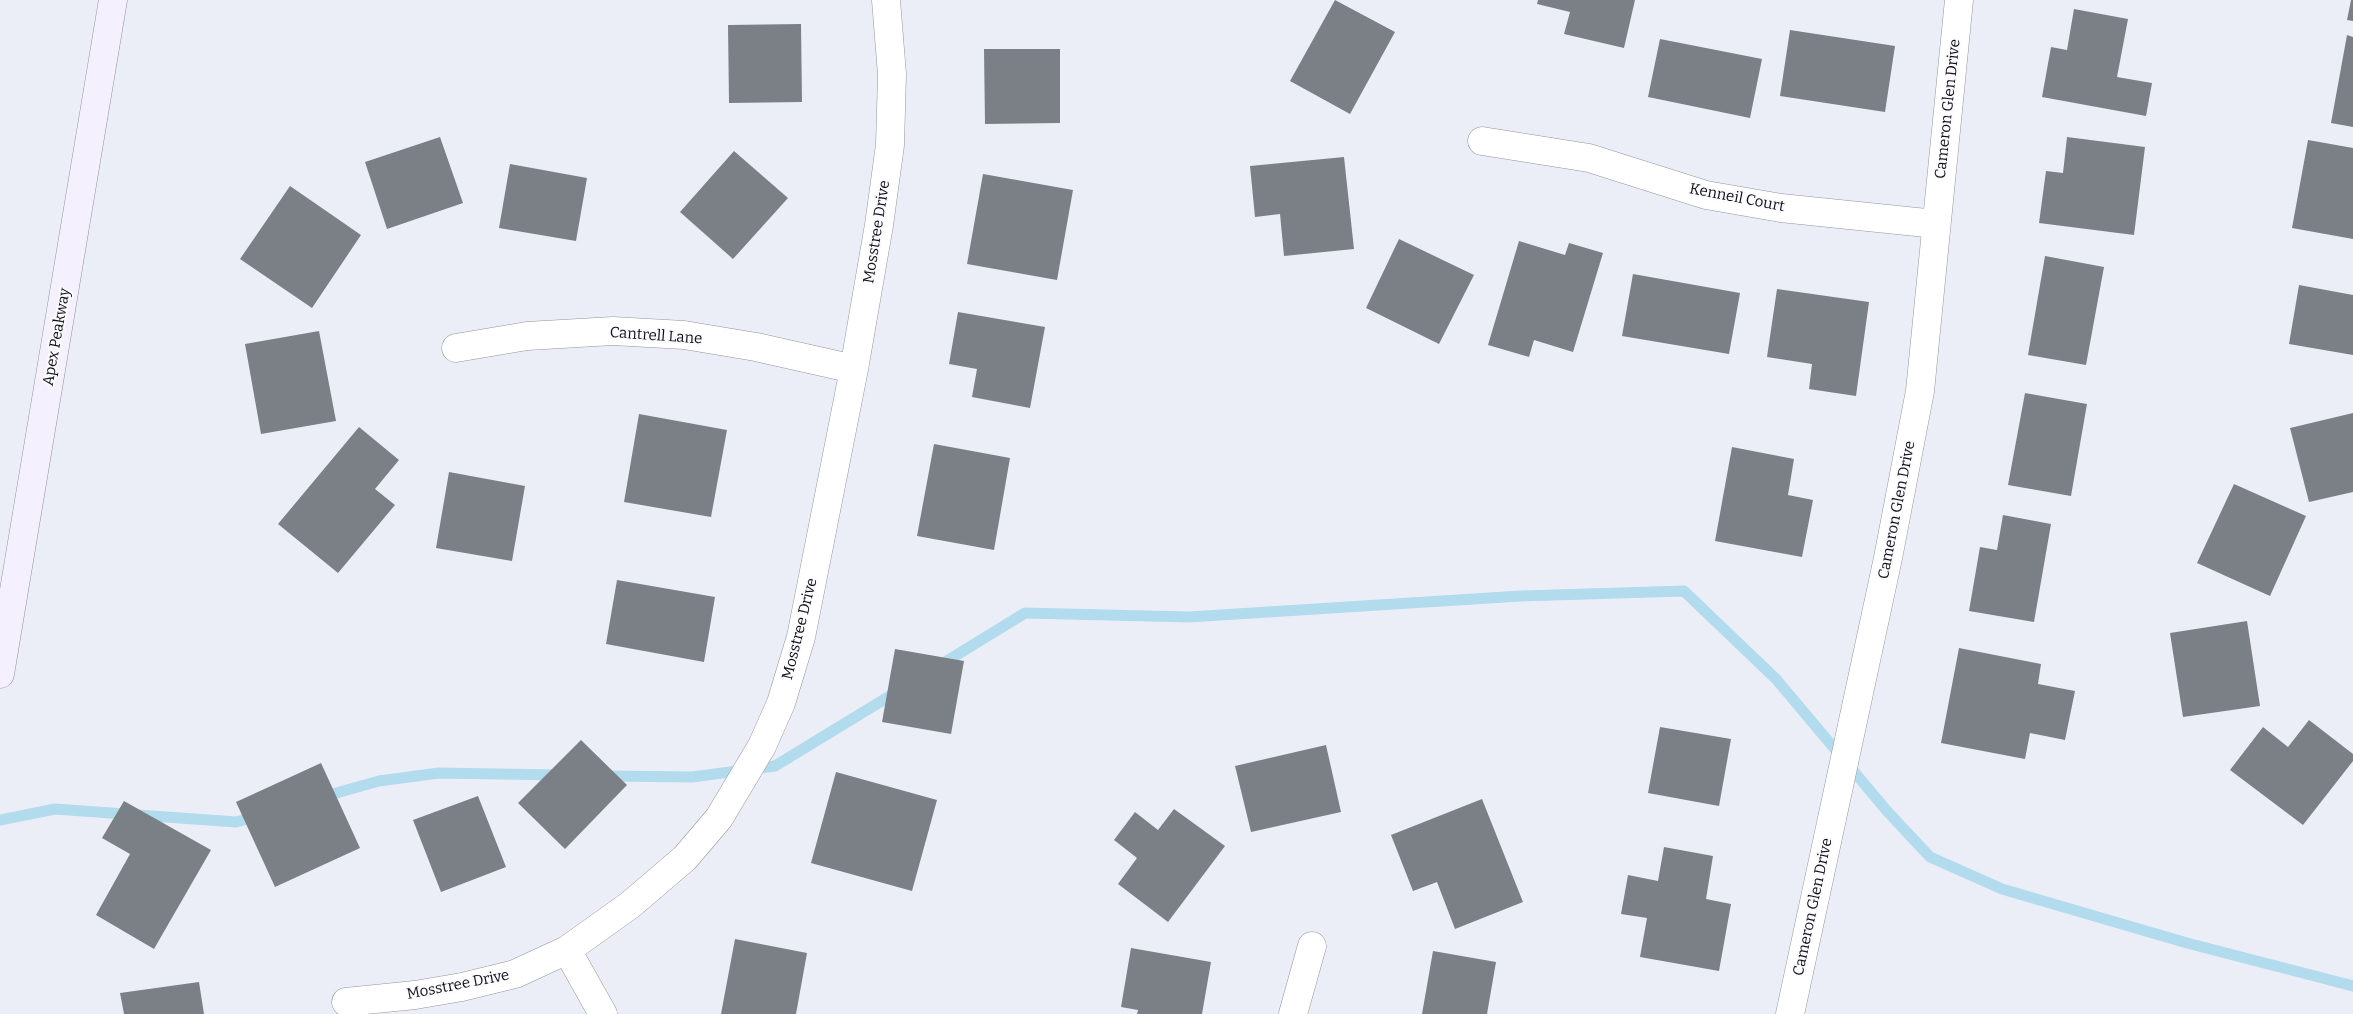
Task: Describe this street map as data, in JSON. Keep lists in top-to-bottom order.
{
  "streets": {
    "main road": ["Apex Peakway"],
    "street": [
      "Cameron Glen Drive",
      "Kenneil Court",
      "Mosstree Drive",
      "Cantrell Lane"
    ]
  },
  "crossings": [
    ["Cameron Glen Drive", "Kenneil Court"],
    ["Mosstree Drive", "Cantrell Lane"]
  ]
}
